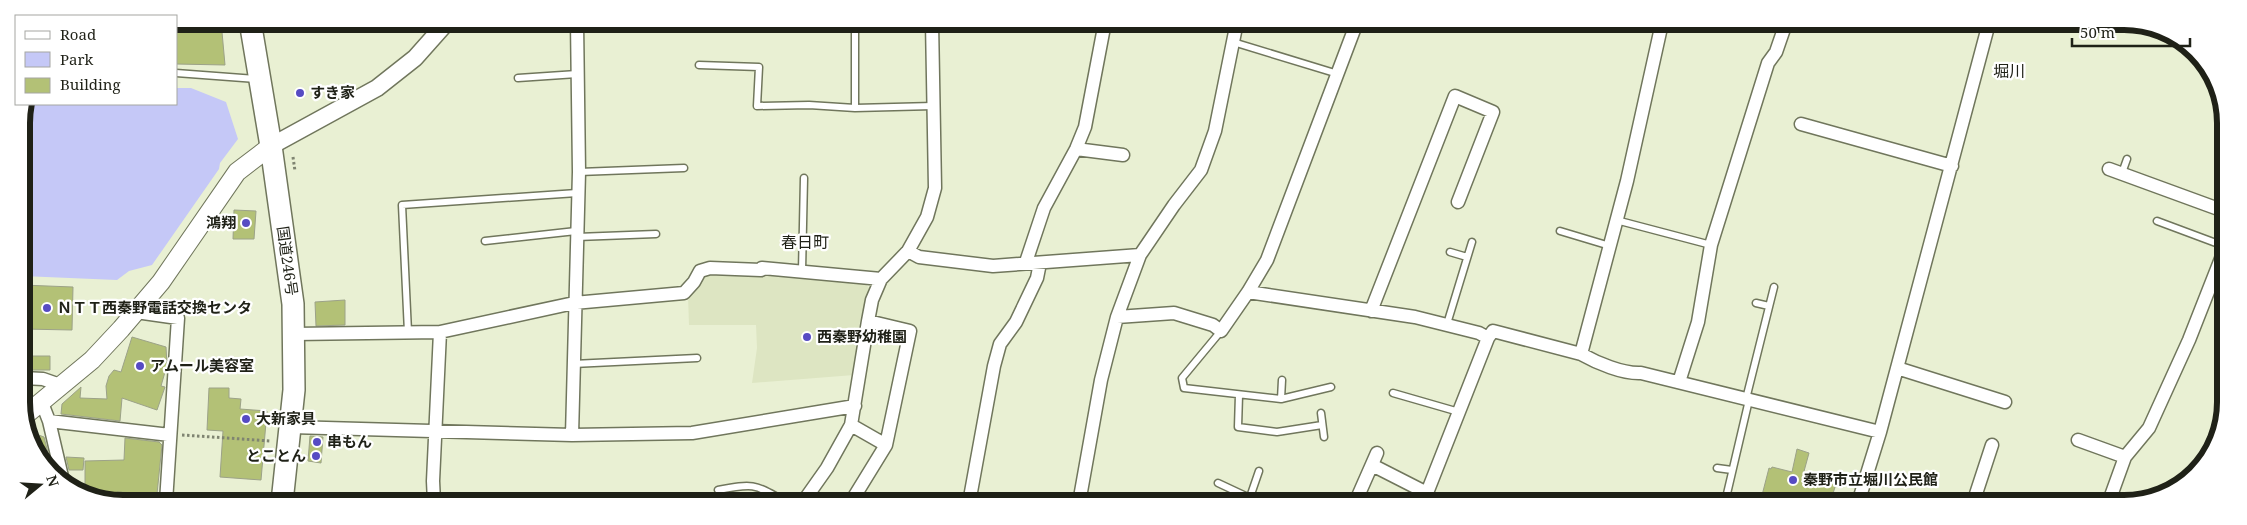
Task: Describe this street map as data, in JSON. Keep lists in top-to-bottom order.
{
  "streets": {
    "highway": ["国道246号"]
  },
  "districts": ["堀川", "春日町"],
  "places": [
    "すき家",
    "鴻翔",
    "ＮＴＴ西秦野電話交換センタ",
    "西秦野幼稚園",
    "アムール美容室",
    "大新家具",
    "串もん",
    "とことん",
    "秦野市立堀川公民館"
  ],
  "legend": ["Road", "Park", "Building"],
  "scale_bar": "50 m",
  "north": "right"
}
